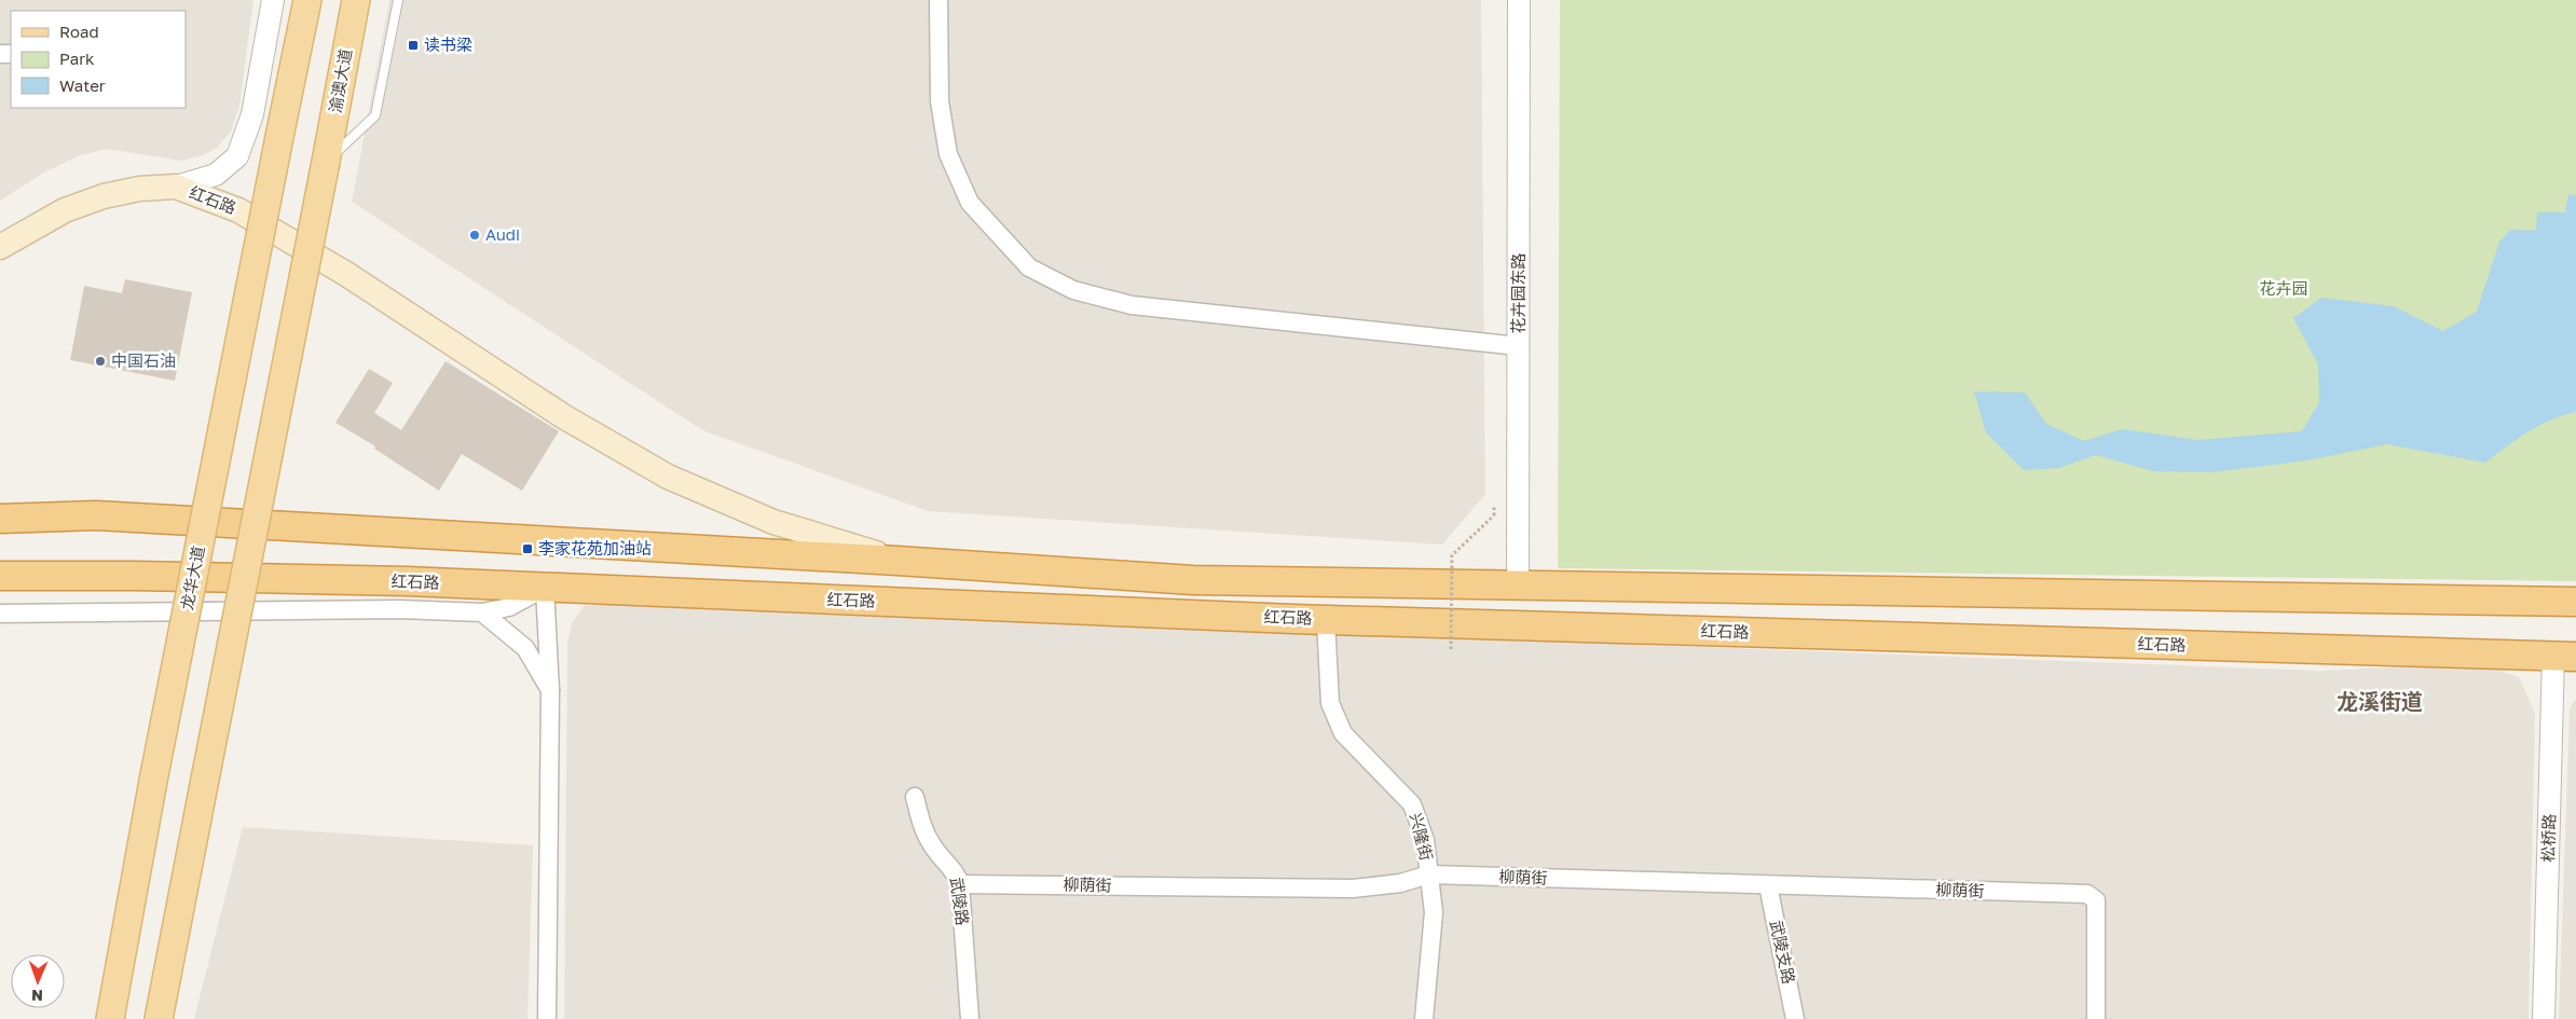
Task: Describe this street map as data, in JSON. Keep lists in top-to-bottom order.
{
  "streets": {
    "highway": ["红石路"],
    "main road": ["渝澳大道", "龙华大道"],
    "street": [
      "花卉园东路",
      "兴隆街",
      "松桥路",
      "柳荫街",
      "武陵路",
      "武陵支路"
    ]
  },
  "crossings": [
    ["红石路", "花卉园东路"],
    ["红石路", "兴隆街"],
    ["红石路", "松桥路"],
    ["兴隆街", "柳荫街"],
    ["柳荫街", "武陵路"],
    ["柳荫街", "武陵支路"]
  ],
  "districts": ["龙溪街道"],
  "parks": ["花卉园"],
  "places": {
    "transit": ["读书梁", "李家花苑加油站"],
    "other": ["Audi", "中国石油"]
  },
  "legend": ["Road", "Park", "Water"],
  "north": "bottom"
}
